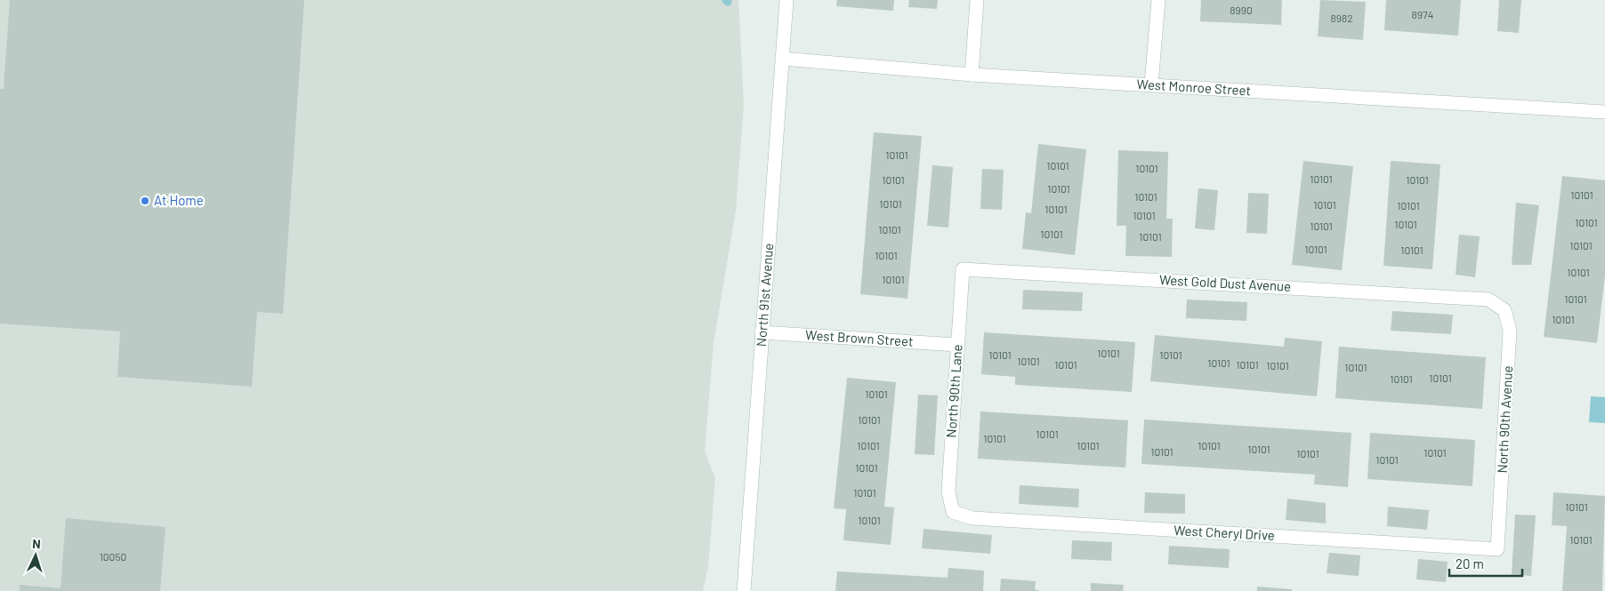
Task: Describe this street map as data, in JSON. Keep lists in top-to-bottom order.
{
  "streets": {
    "street": [
      "West Monroe Street",
      "West Gold Dust Avenue",
      "North 91st Avenue",
      "West Brown Street",
      "North 90th Lane",
      "North 90th Avenue",
      "West Cheryl Drive"
    ]
  },
  "crossings": [
    ["West Monroe Street", "North 91st Avenue"],
    ["West Gold Dust Avenue", "North 90th Lane"],
    ["West Gold Dust Avenue", "North 90th Avenue"],
    ["North 91st Avenue", "West Brown Street"],
    ["West Brown Street", "North 90th Lane"],
    ["North 90th Lane", "West Cheryl Drive"],
    ["North 90th Avenue", "West Cheryl Drive"]
  ],
  "places": ["At Home"],
  "house_numbers": [
    "8990",
    "8974",
    "8982",
    "10101",
    "10101",
    "10101",
    "10101",
    "10101",
    "10101",
    "10101",
    "10101",
    "10101",
    "10101",
    "10101",
    "10101",
    "10101",
    "10101",
    "10101",
    "10101",
    "10101",
    "10101",
    "10101",
    "10101",
    "10101",
    "10101",
    "10101",
    "10101",
    "10101",
    "10101",
    "10101",
    "10101",
    "10101",
    "10101",
    "10101",
    "10101",
    "10101",
    "10101",
    "10101",
    "10101",
    "10101",
    "10101",
    "10101",
    "10101",
    "10101",
    "10101",
    "10101",
    "10101",
    "10101",
    "10101",
    "10101",
    "10101",
    "10101",
    "10101",
    "10101",
    "10101",
    "10101",
    "10101",
    "10101",
    "10101",
    "10050"
  ],
  "scale_bar": "20 m",
  "north": "top"
}
